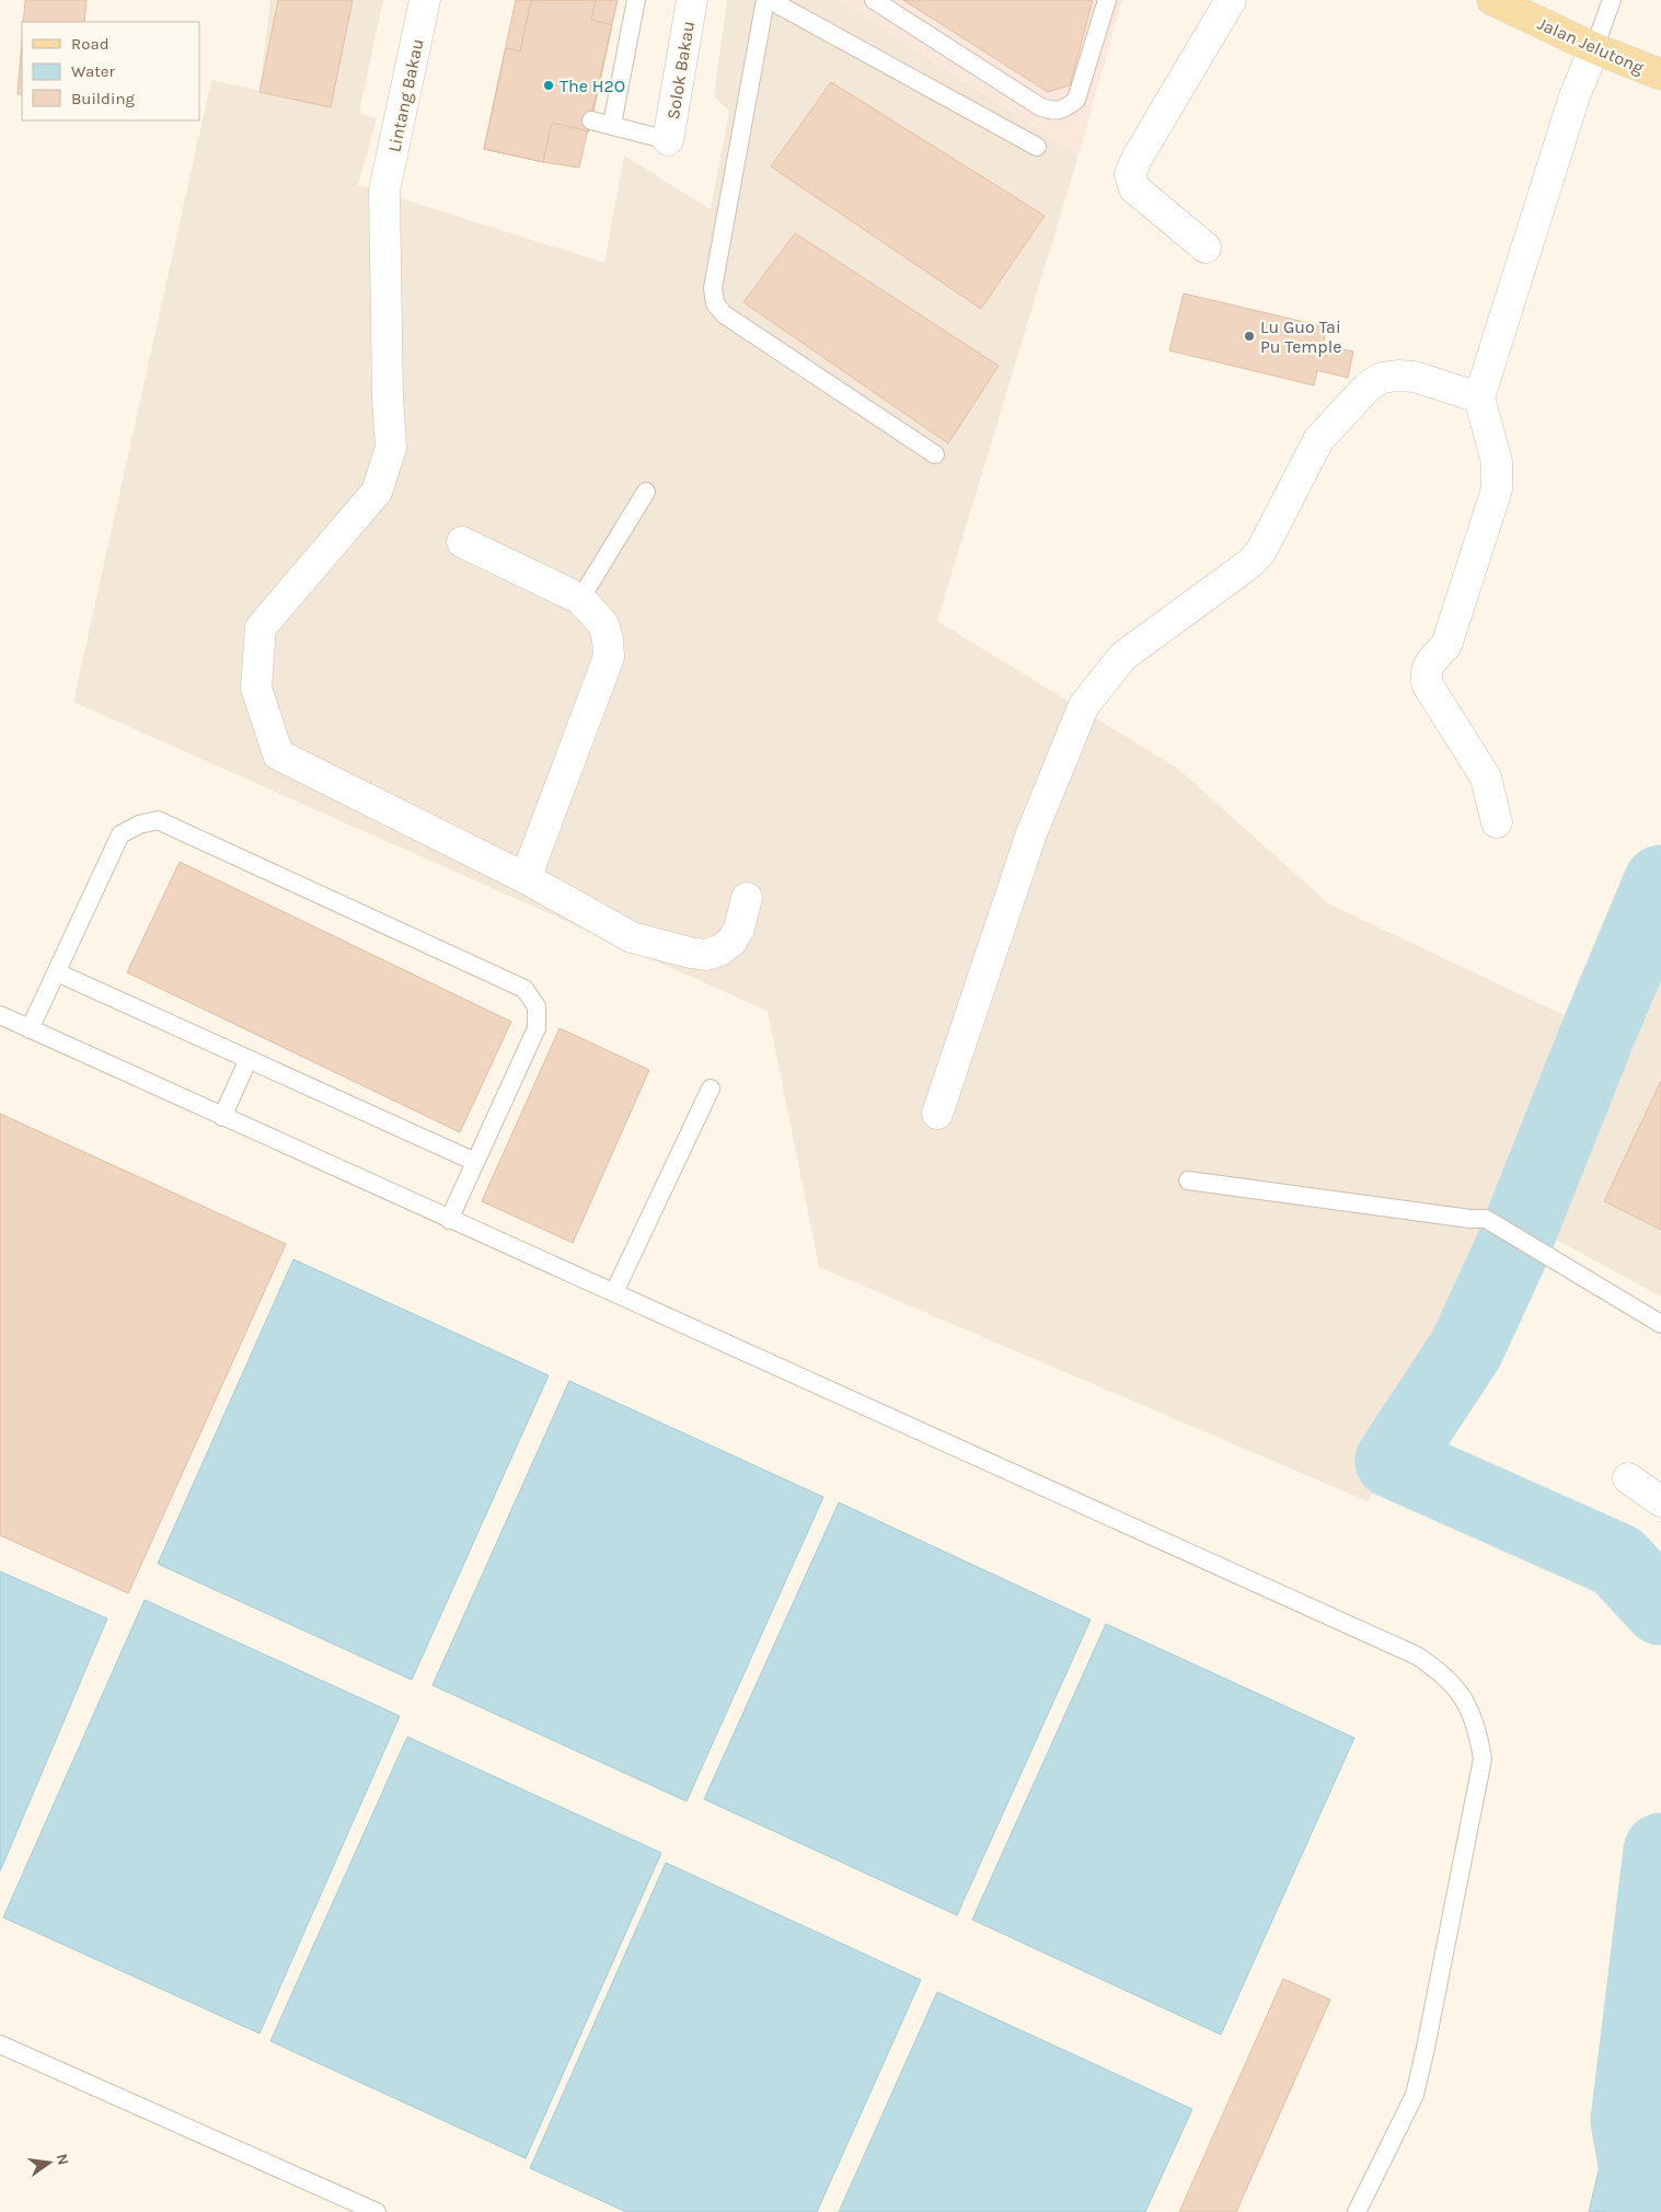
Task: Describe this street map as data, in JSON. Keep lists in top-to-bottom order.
{
  "streets": {
    "main road": ["Jalan Jelutong"],
    "street": ["Solok Bakau", "Lintang Bakau"]
  },
  "places": ["The H2O", "Lu Guo Tai Pu Temple"],
  "legend": ["Road", "Water", "Building"],
  "north": "right"
}
